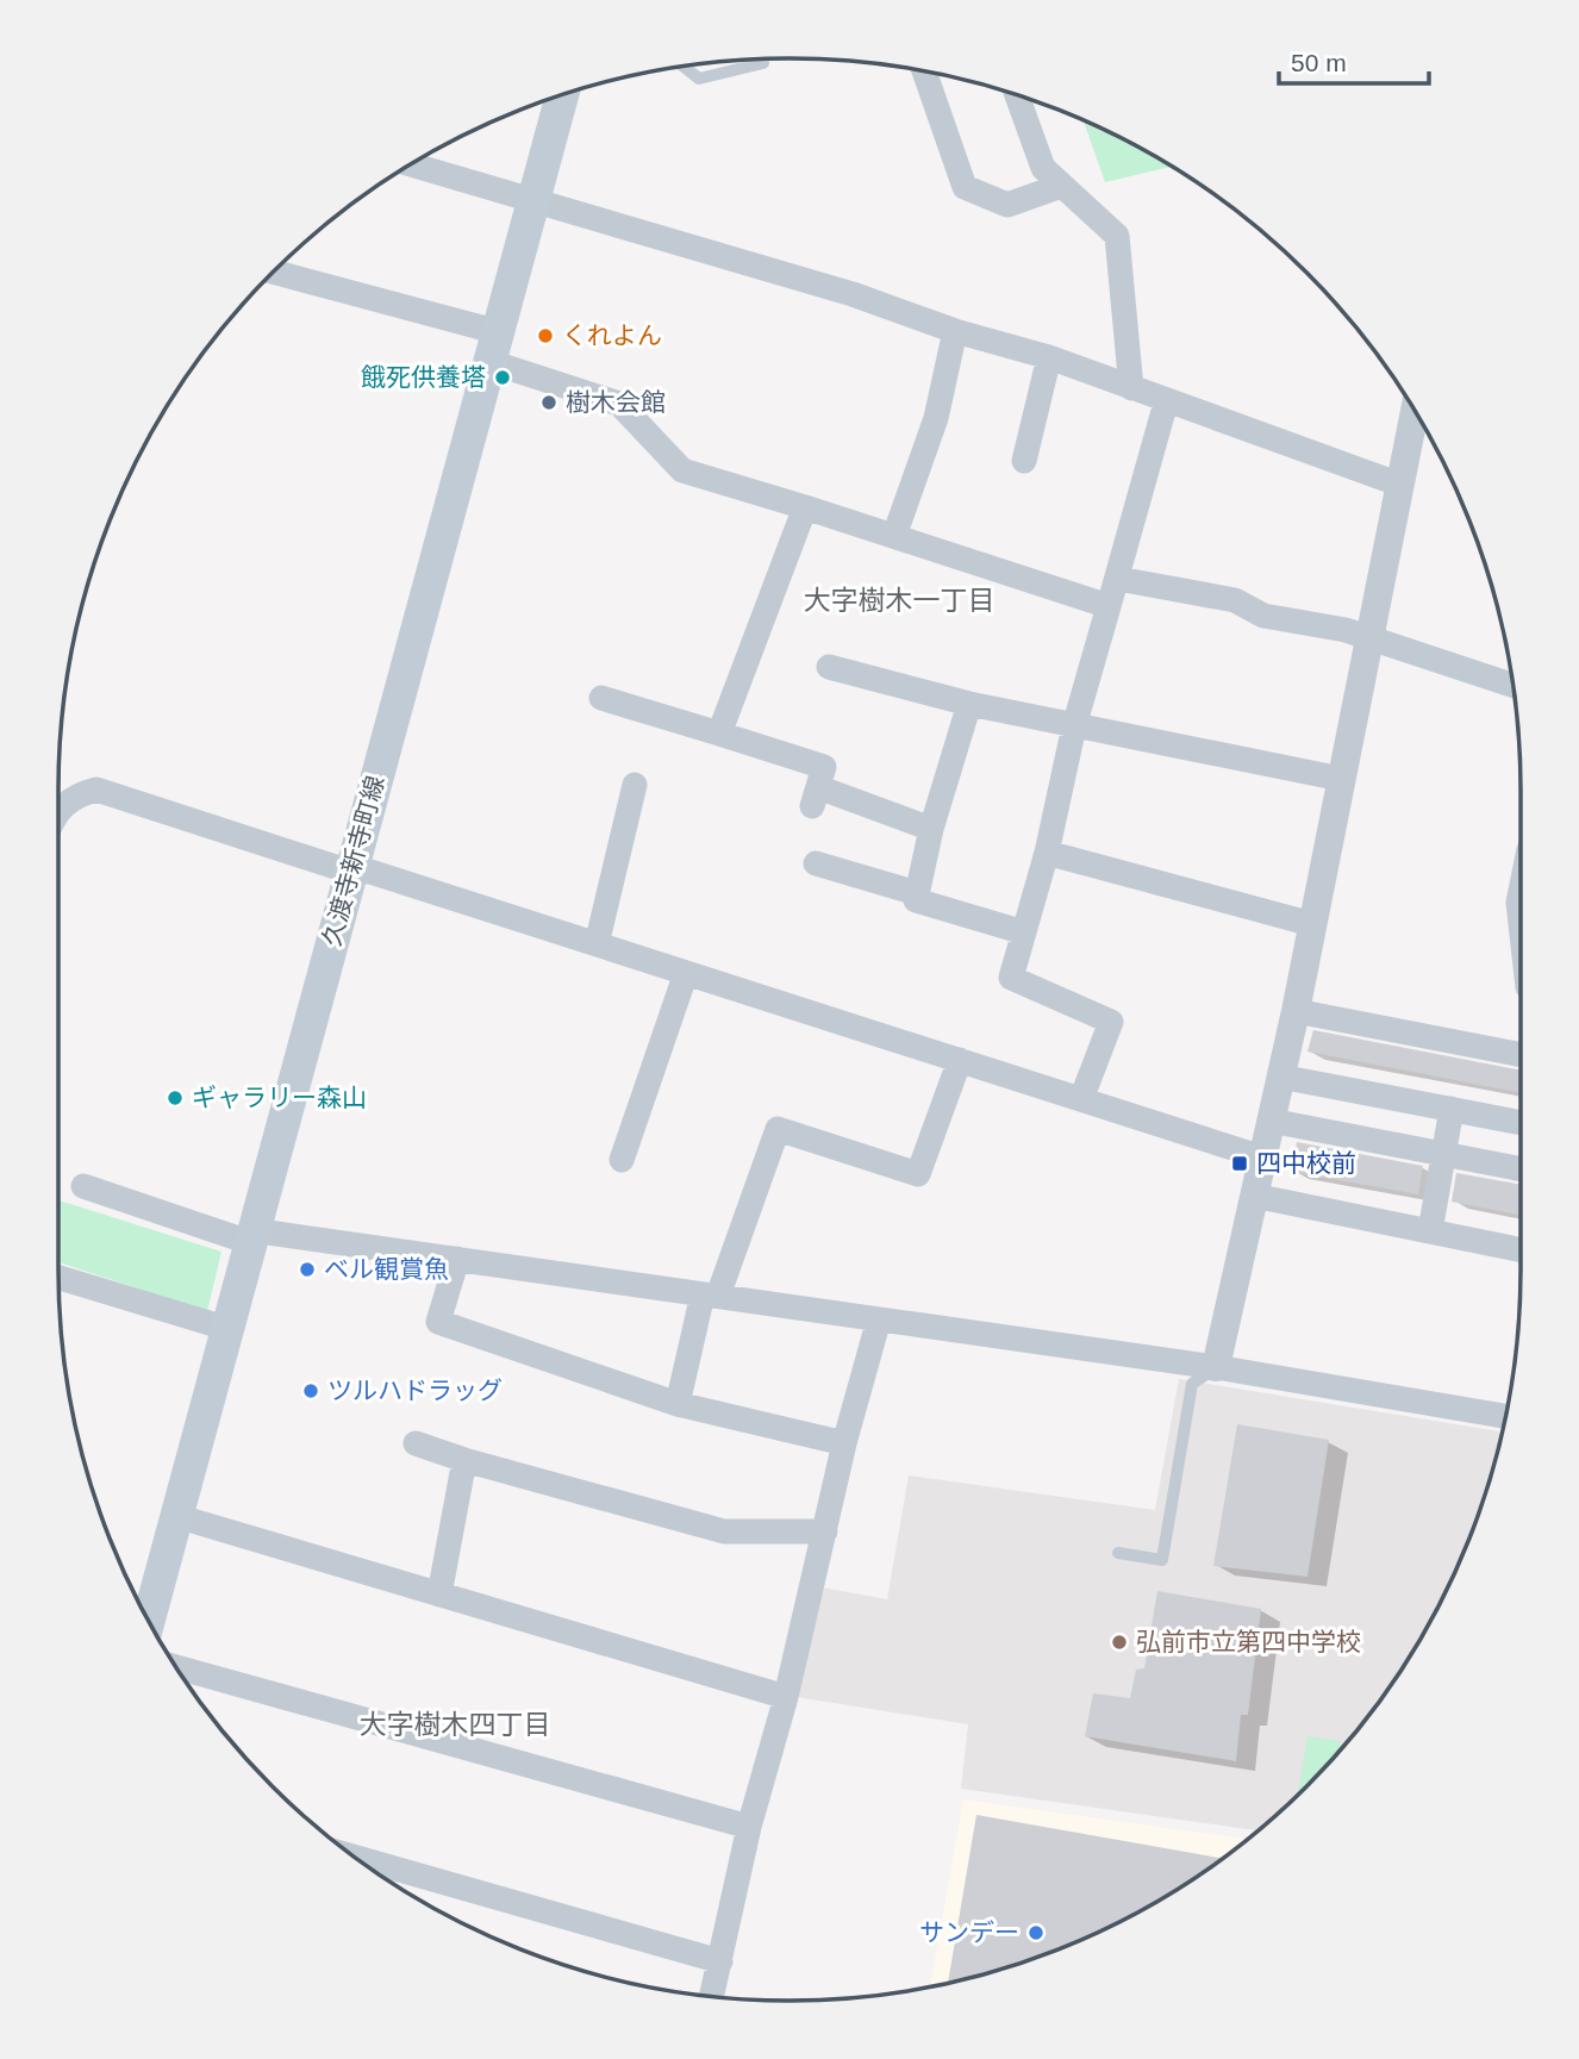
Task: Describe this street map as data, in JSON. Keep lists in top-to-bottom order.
{
  "streets": {
    "main road": ["久渡寺新寺町線"]
  },
  "districts": ["大字樹木一丁目", "大字樹木四丁目"],
  "places": {
    "other": [
      "くれよん",
      "餓死供養塔",
      "樹木会館",
      "ギャラリー森山",
      "ベル観賞魚",
      "ツルハドラッグ",
      "弘前市立第四中学校",
      "サンデー"
    ],
    "transit": ["四中校前"]
  },
  "scale_bar": "50 m"
}
